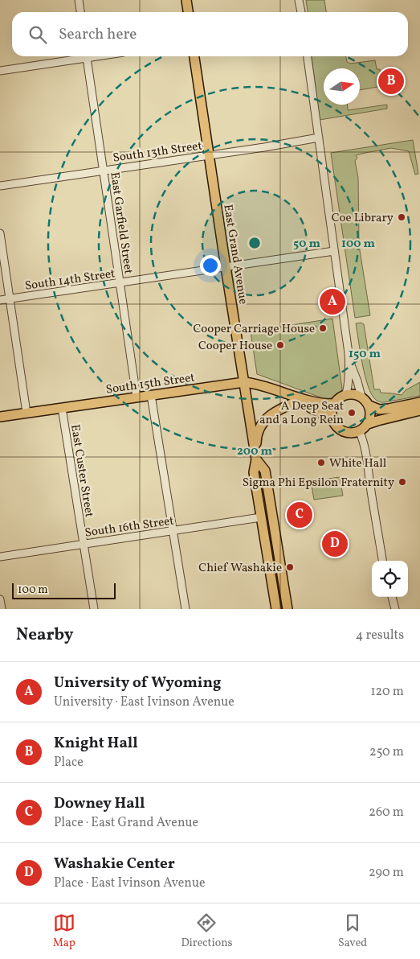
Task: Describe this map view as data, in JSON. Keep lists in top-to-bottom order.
{
  "streets": {
    "main road": ["East Grand Avenue", "South 15th Street"],
    "street": [
      "South 13th Street",
      "East Garfield Street",
      "South 14th Street",
      "East Custer Street",
      "South 16th Street"
    ]
  },
  "crossings": [
    ["South 13th Street", "East Garfield Street"],
    ["South 13th Street", "East Grand Avenue"],
    ["East Garfield Street", "South 14th Street"],
    ["East Garfield Street", "South 15th Street"],
    ["East Grand Avenue", "South 14th Street"],
    ["East Grand Avenue", "South 15th Street"],
    ["East Grand Avenue", "South 16th Street"],
    ["South 15th Street", "East Custer Street"],
    ["East Custer Street", "South 16th Street"]
  ],
  "places": [
    "Coe Library",
    "Cooper Carriage House",
    "Cooper House",
    "A Deep Seat and a Long Rein",
    "White Hall",
    "Sigma Phi Epsilon Fraternity",
    "Chief Washakie"
  ],
  "scale_bar": "100 m",
  "north": "right",
  "page": {
    "search": "Search here",
    "pins": [
      "B",
      "A",
      "C",
      "D"
    ],
    "scale": "100 m",
    "heading": ["Nearby", "4 results"],
    "list": [
      {
        "mark": "A",
        "name": "University of Wyoming",
        "note": "University · East Ivinson Avenue",
        "value": "120 m"
      },
      {
        "mark": "B",
        "name": "Knight Hall",
        "note": "Place",
        "value": "250 m"
      },
      {
        "mark": "C",
        "name": "Downey Hall",
        "note": "Place · East Grand Avenue",
        "value": "260 m"
      },
      {
        "mark": "D",
        "name": "Washakie Center",
        "note": "Place · East Ivinson Avenue",
        "value": "290 m"
      }
    ],
    "nav": ["Map", "Directions", "Saved"]
  },
  "rings": [
    "50 m",
    "100 m",
    "150 m",
    "200 m"
  ]
}
